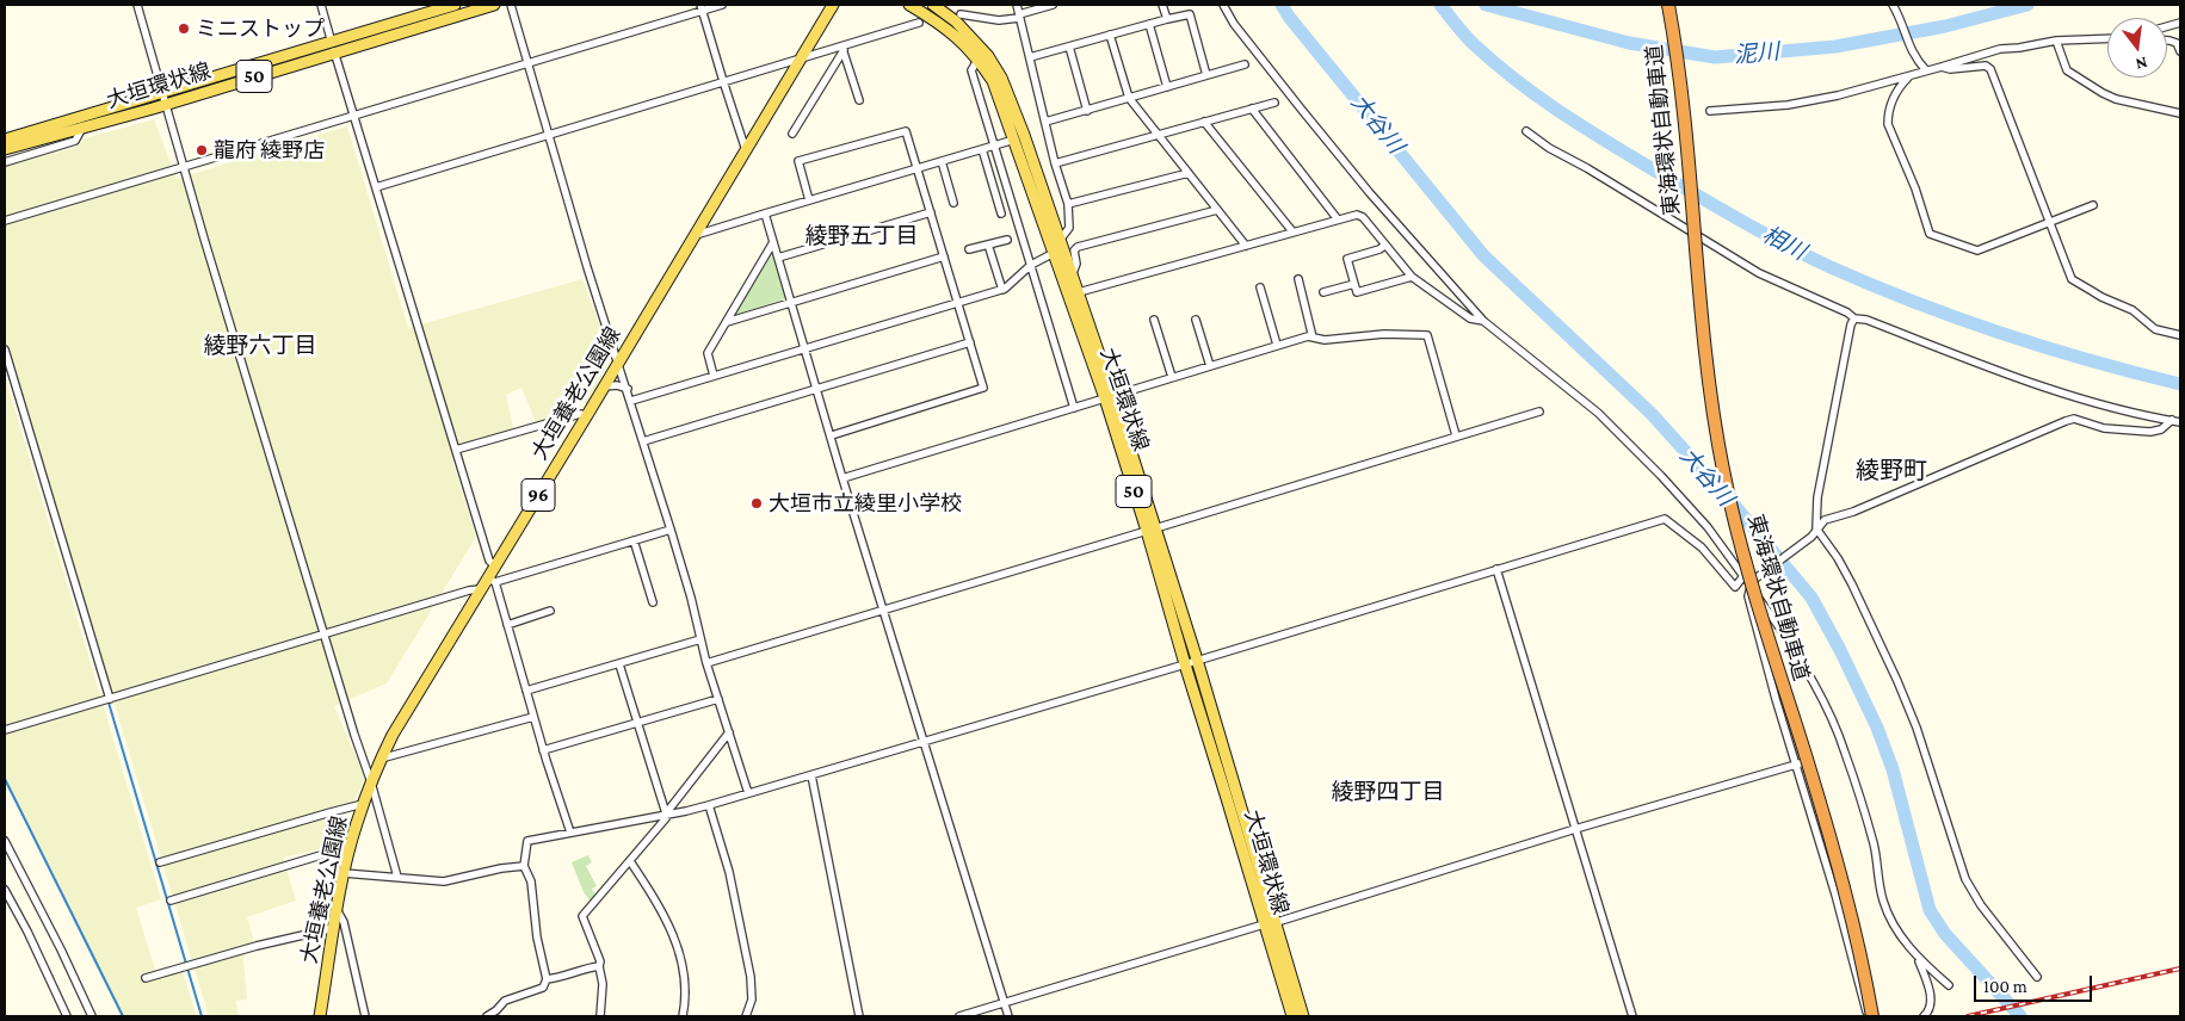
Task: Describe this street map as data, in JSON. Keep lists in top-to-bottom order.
{
  "streets": {
    "highway": ["東海環状自動車道"],
    "main road": [
      "50",
      "大垣環状線",
      "大垣養老公園線",
      "96"
    ]
  },
  "districts": [
    "綾野五丁目",
    "綾野六丁目",
    "綾野町",
    "綾野四丁目"
  ],
  "water": ["泥川", "大谷川", "相川"],
  "places": ["ミニストップ", "龍府 綾野店", "大垣市立綾里小学校"],
  "scale_bar": "100 m",
  "north": "bottom"
}
